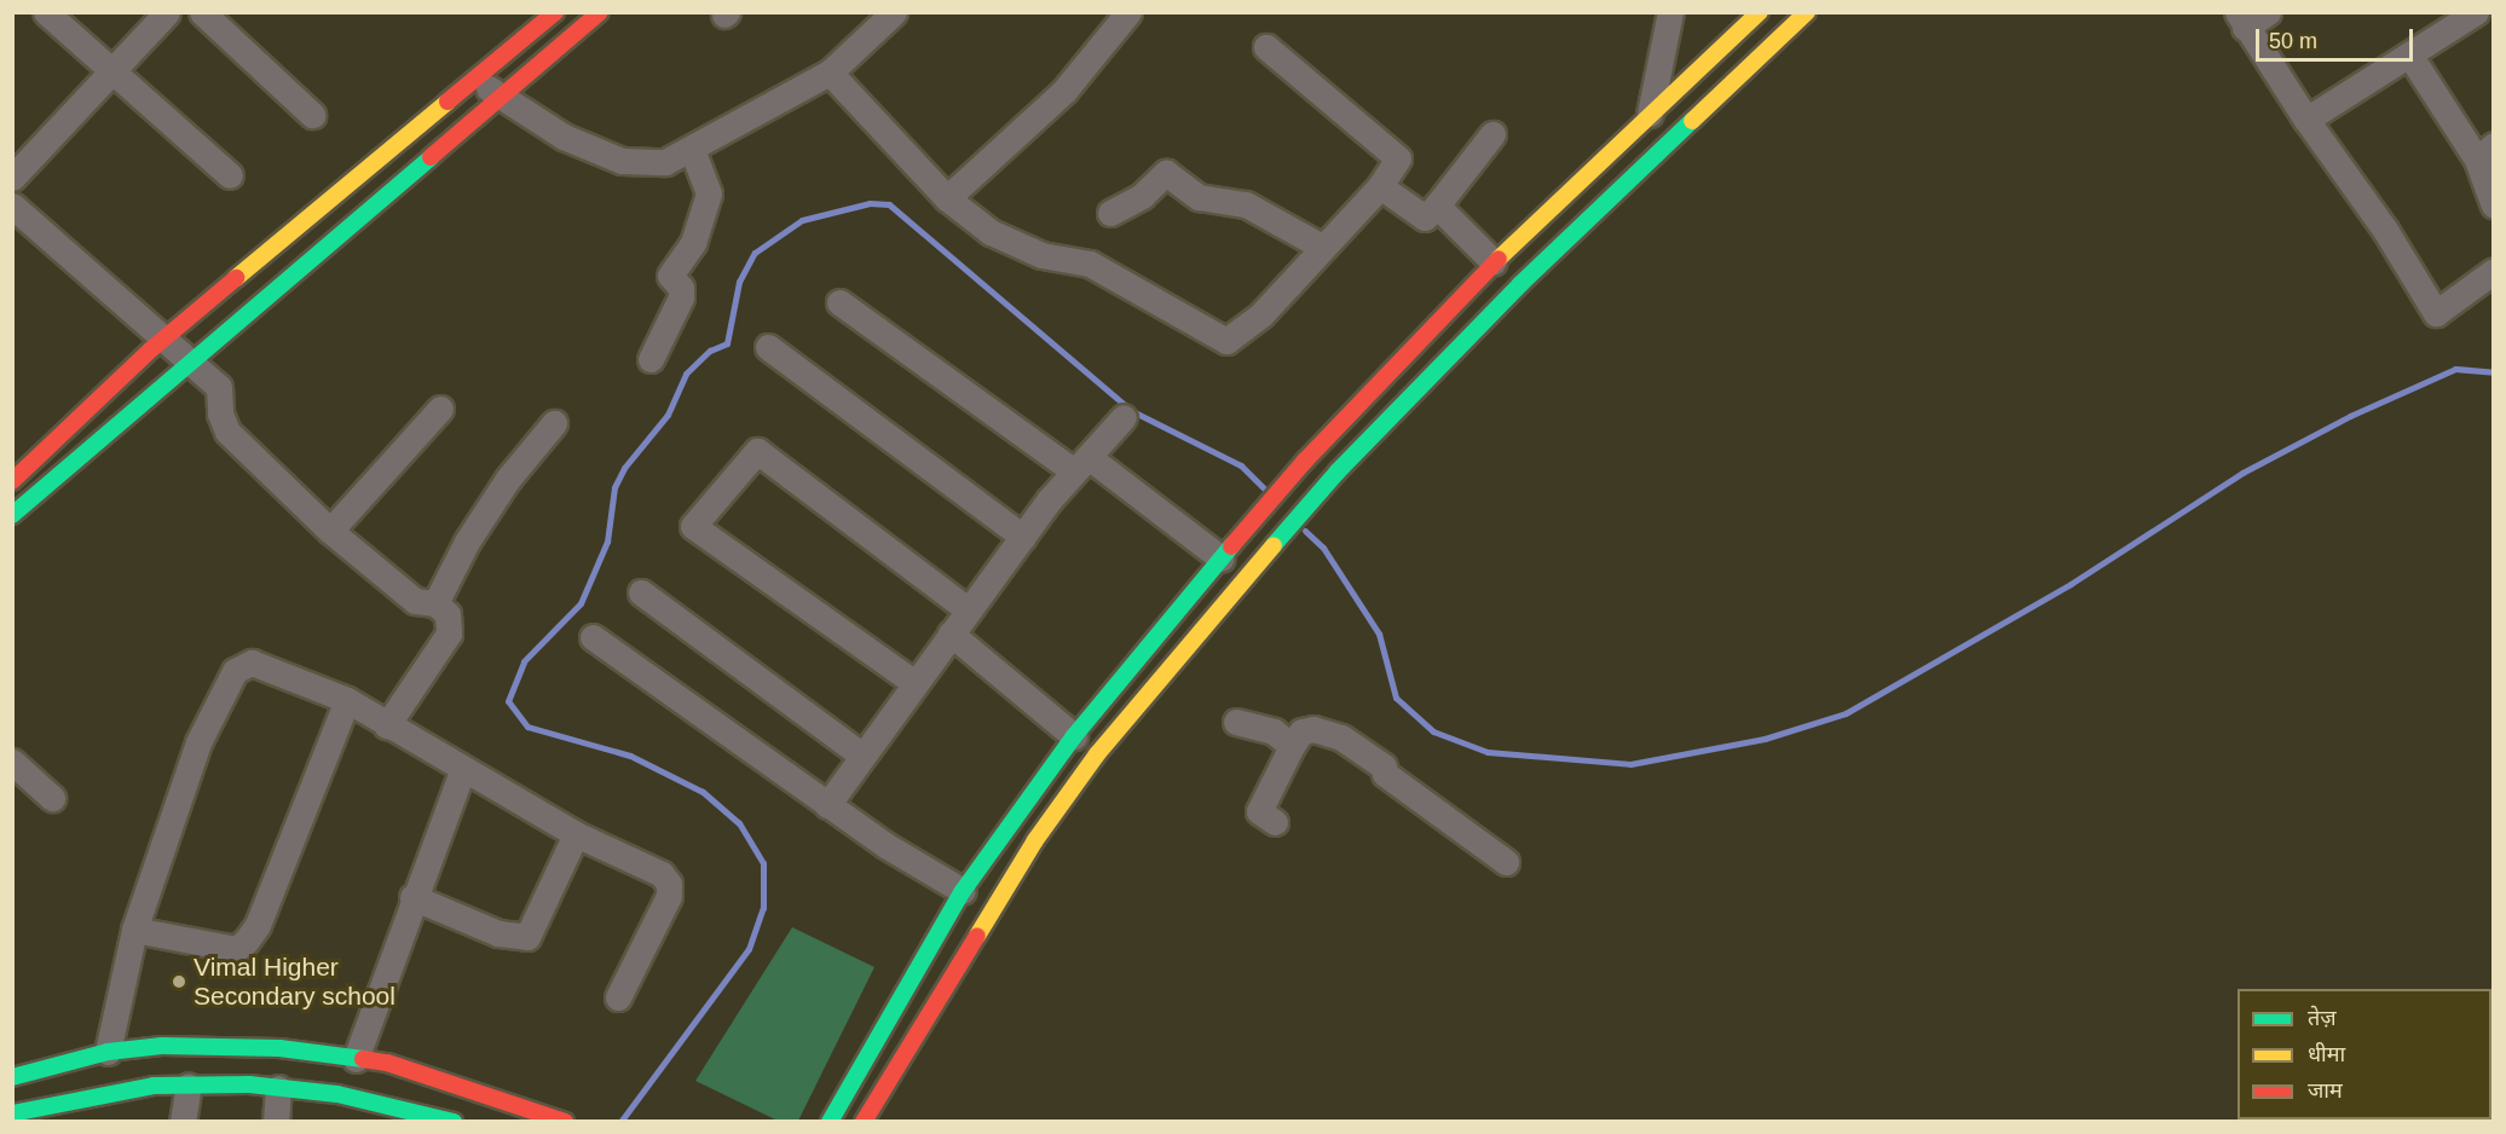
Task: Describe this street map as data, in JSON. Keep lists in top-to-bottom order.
{
  "places": ["Vimal Higher Secondary school"],
  "legend": ["तेज़", "धीमा", "जाम"],
  "scale_bar": "50 m"
}
